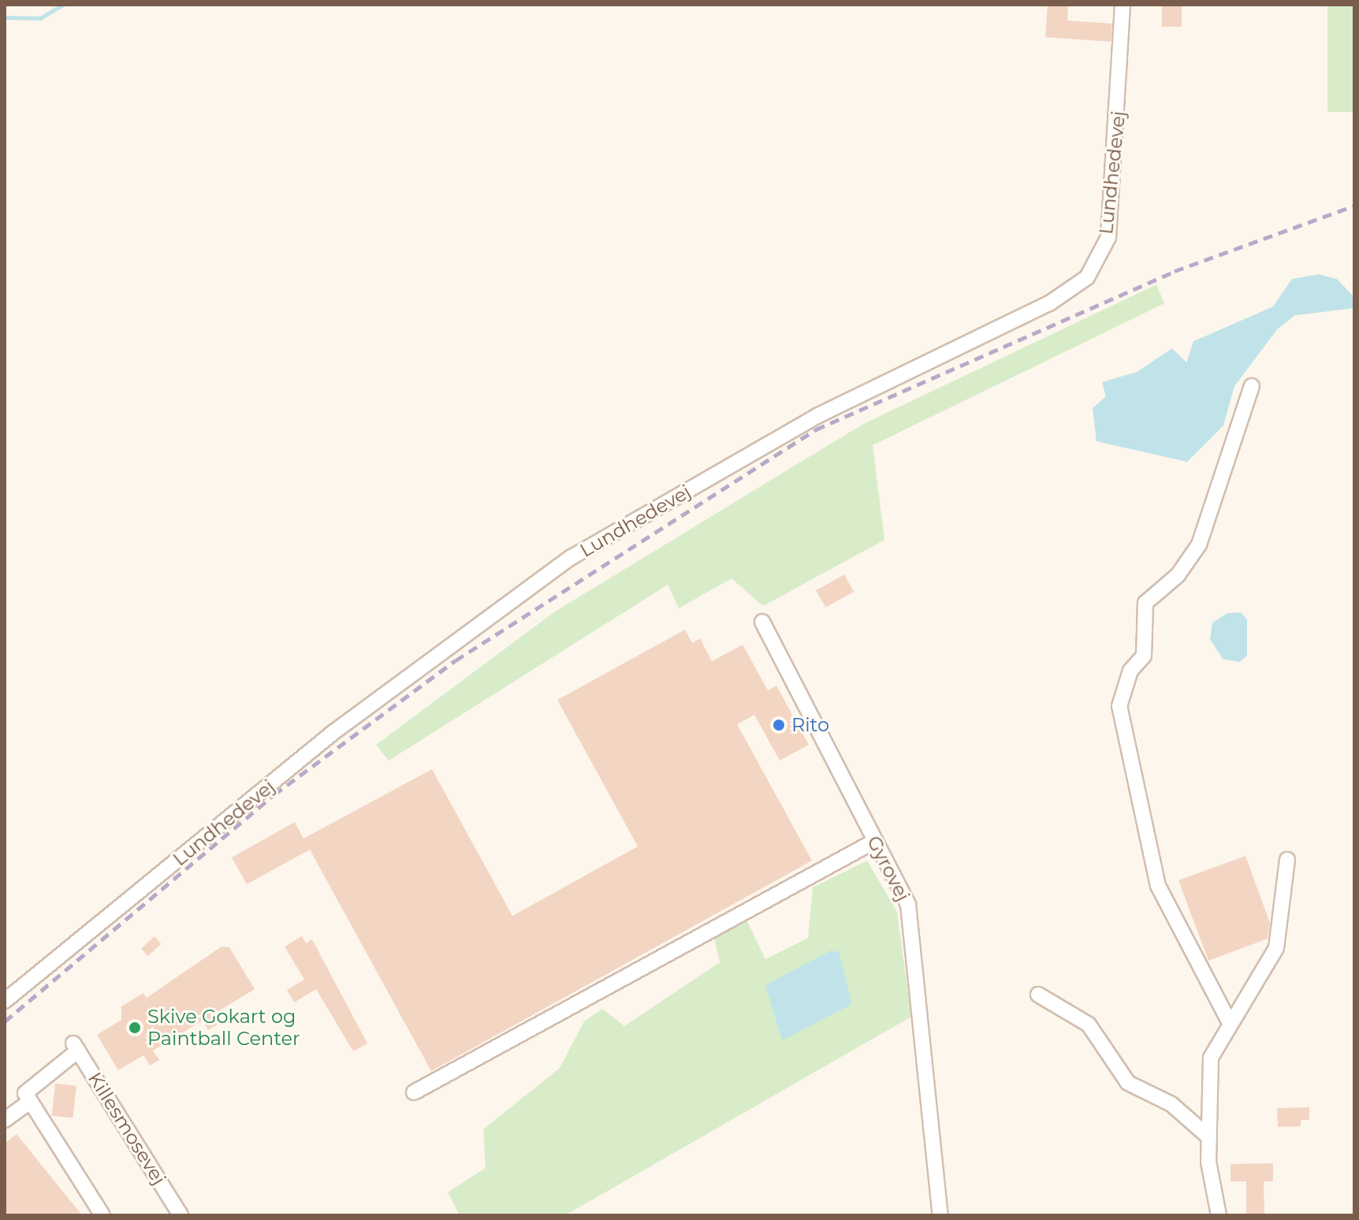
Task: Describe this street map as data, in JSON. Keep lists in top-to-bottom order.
{
  "streets": {
    "street": ["Lundhedevej", "Gyrovej", "Killesmosevej"]
  },
  "places": ["Rito", "Skive Gokart og Paintball Center"]
}
